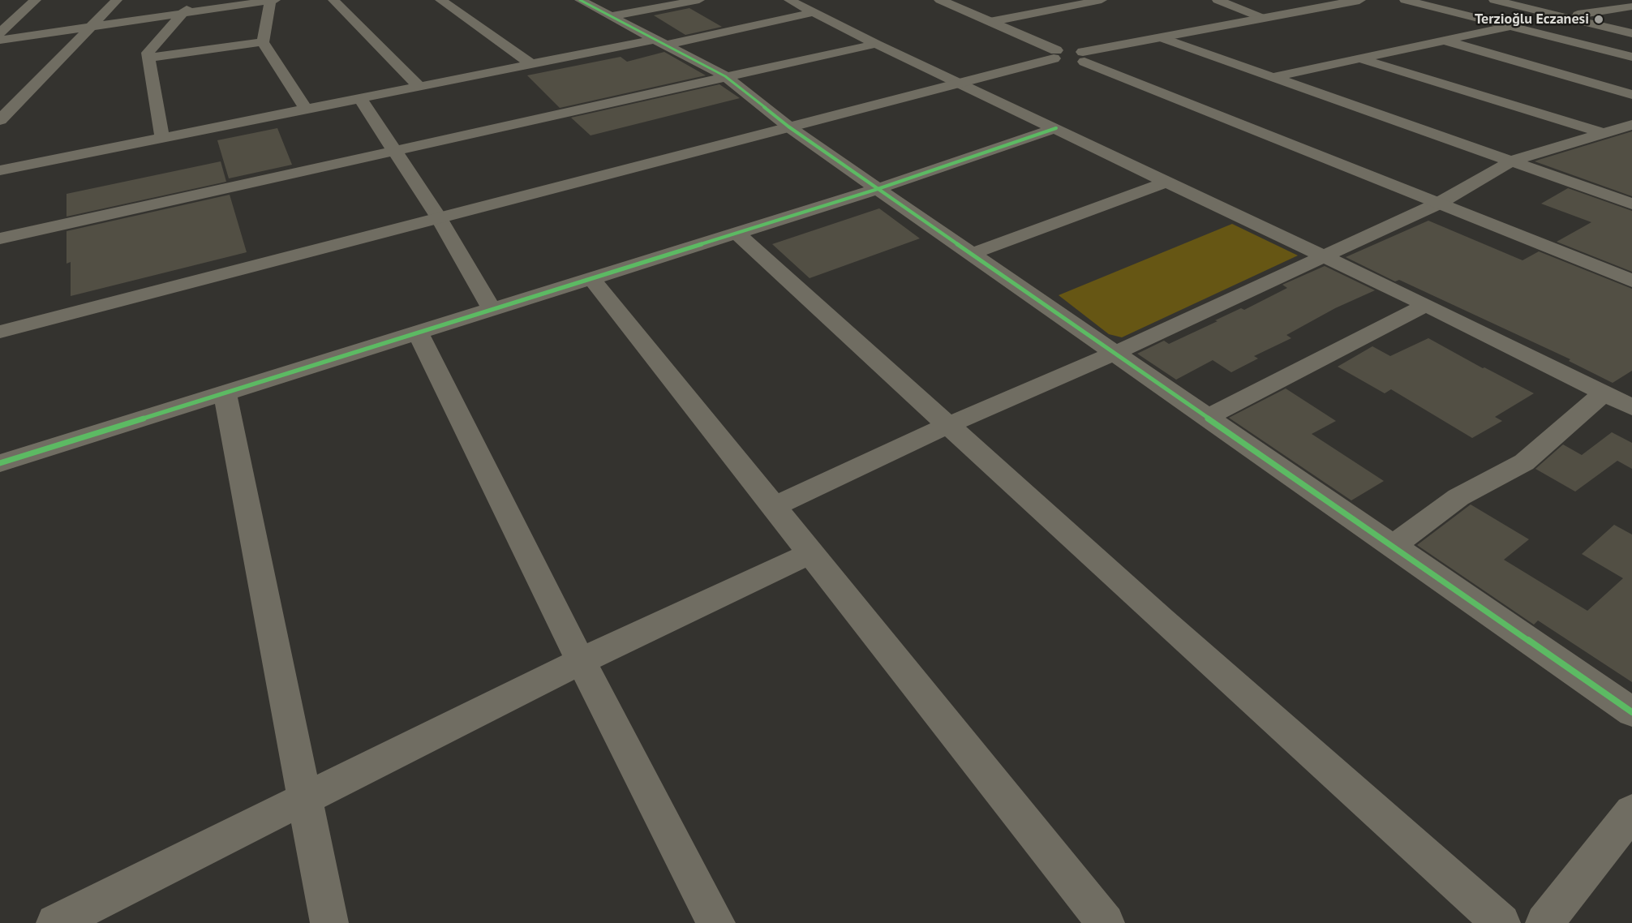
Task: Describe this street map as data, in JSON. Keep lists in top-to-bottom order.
{
  "places": ["Terzioğlu Eczanesi"]
}
